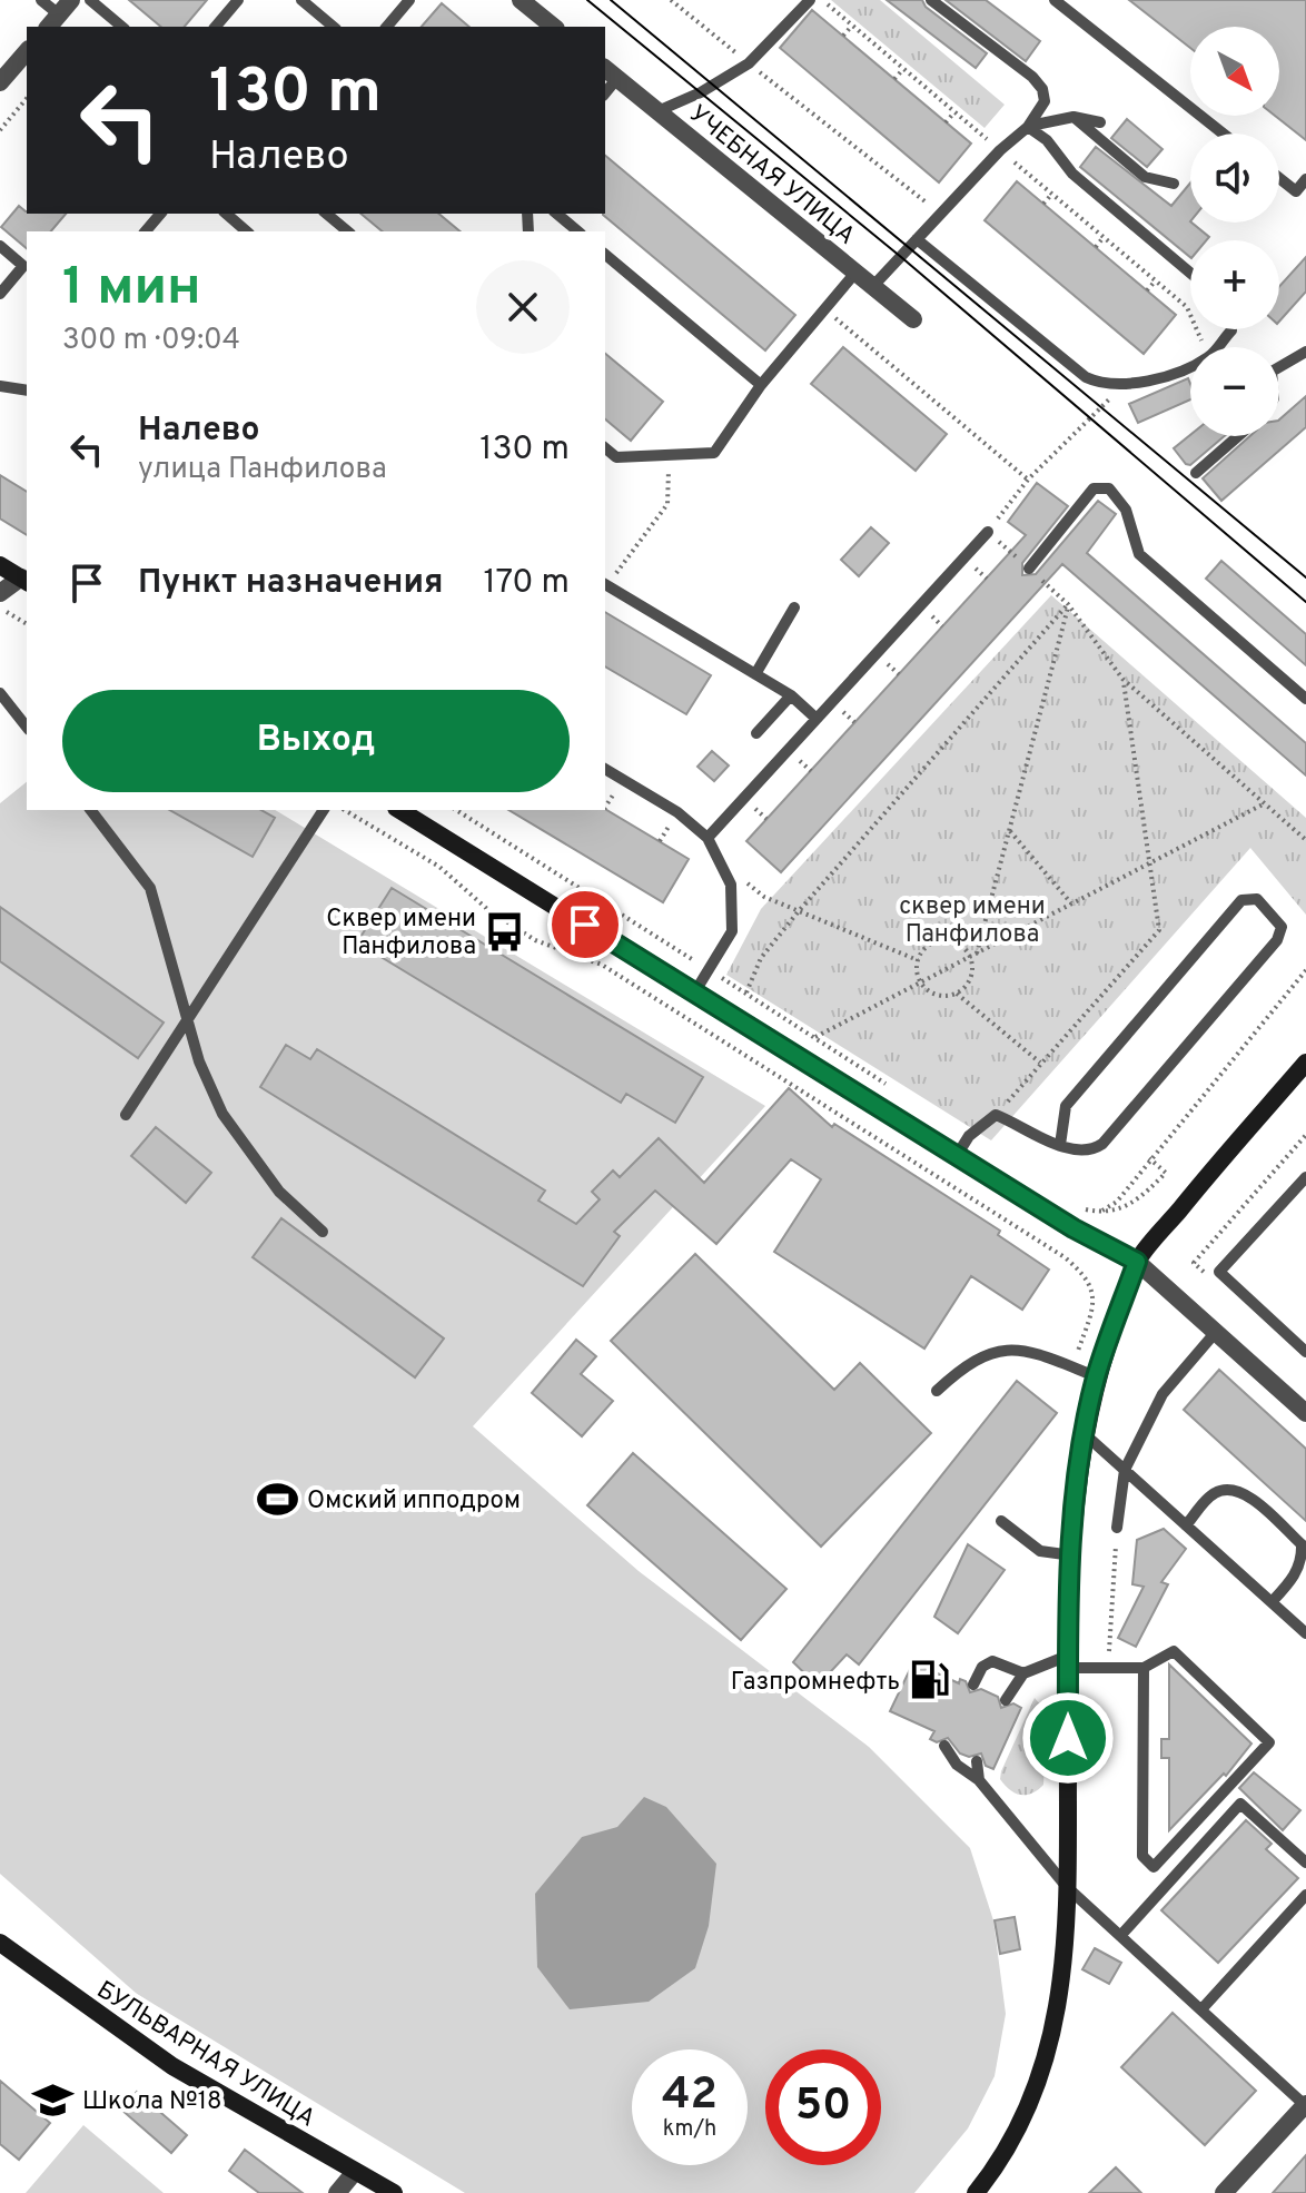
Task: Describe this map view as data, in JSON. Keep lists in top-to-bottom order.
{
  "streets": {
    "main road": ["БУЛЬВАРНАЯ УЛИЦА"],
    "street": ["УЧЕБНАЯ УЛИЦА"]
  },
  "parks": ["сквер имени Панфилова"],
  "places": {
    "bus stop": ["Сквер имени Панфилова"],
    "sports": ["Омский ипподром"],
    "fuel station": ["Газпромнефть"],
    "school or university": ["Школа №18"]
  },
  "north": "bottom right",
  "page": {
    "map_buttons": ["+", "−"],
    "turn": ["130 m", "Налево"],
    "heading": ["1 мин", "300 m · 09:04"],
    "list": [
      {
        "name": "Налево",
        "note": "улица Панфилова",
        "value": "130 m"
      },
      {
        "name": "Пункт назначения",
        "value": "170 m"
      }
    ],
    "buttons": "Выход",
    "speed": "42 km/h",
    "limit": "50"
  }
}
